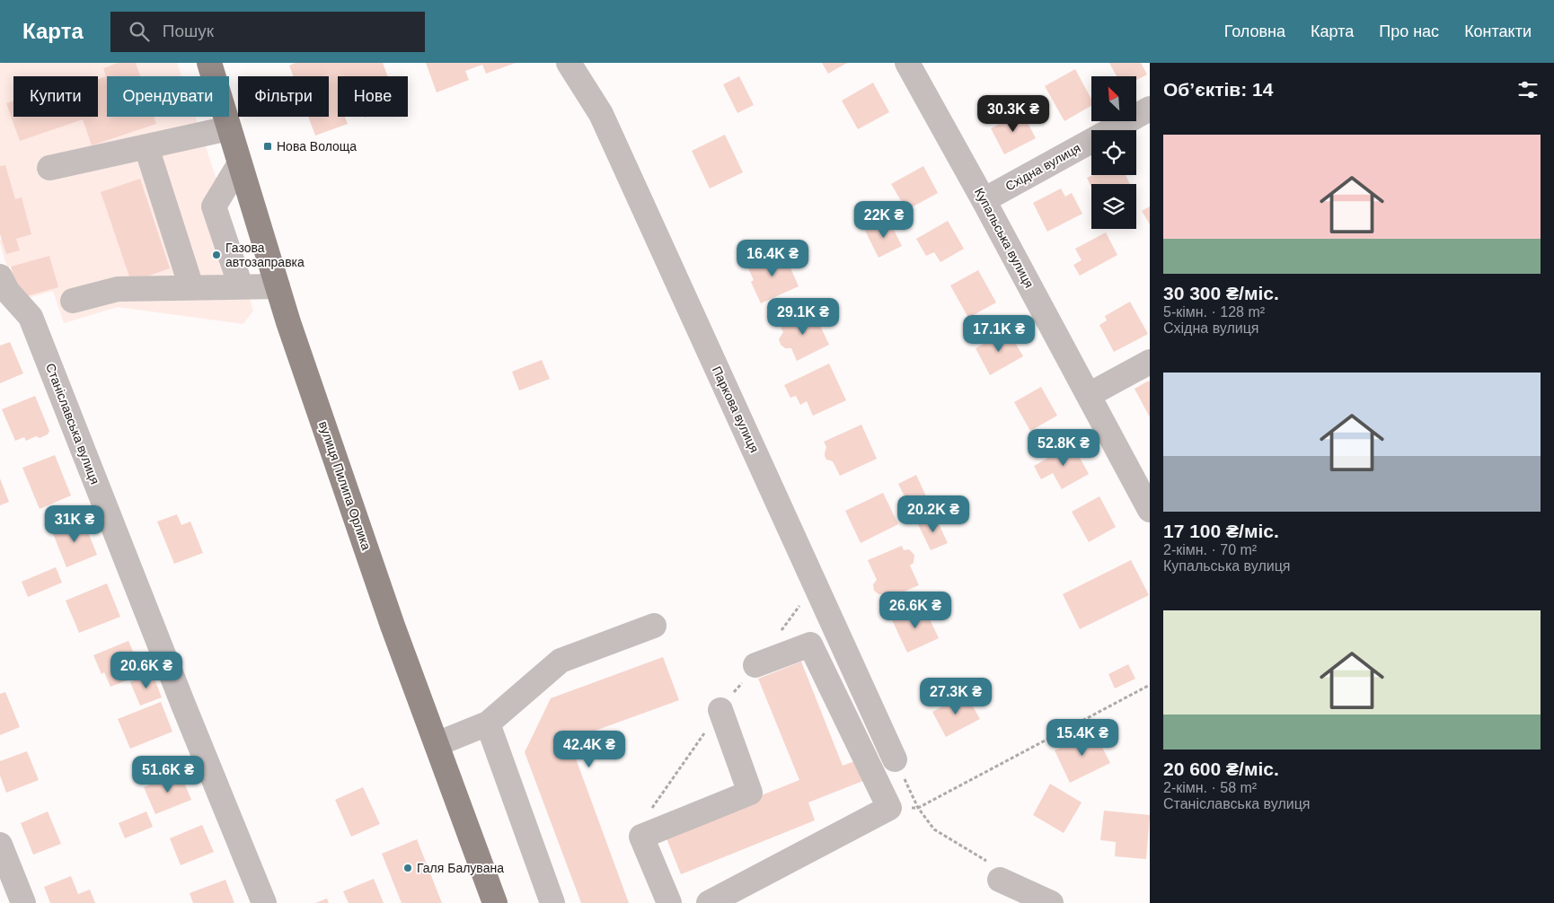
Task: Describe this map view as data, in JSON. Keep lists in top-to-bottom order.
{
  "streets": {
    "main road": ["вулиця Пилипа Орлика"],
    "street": [
      "Східна вулиця",
      "Купальська вулиця",
      "Паркова вулиця",
      "Станіславська вулиця"
    ]
  },
  "crossings": [
    ["Східна вулиця", "Купальська вулиця"]
  ],
  "places": {
    "transit": ["Нова Волоща"],
    "other": ["Газова автозаправка", "Галя Балувана"]
  },
  "north": "top left",
  "page": {
    "header": "Карта",
    "search": "Пошук",
    "nav": [
      "Головна",
      "Карта",
      "Про нас",
      "Контакти"
    ],
    "heading": "Об’єктів: 14",
    "chip": [
      "Купити",
      "Орендувати",
      "Фільтри",
      "Нове"
    ],
    "price": [
      "30.3K ₴",
      "22K ₴",
      "16.4K ₴",
      "29.1K ₴",
      "17.1K ₴",
      "52.8K ₴",
      "20.2K ₴",
      "31K ₴",
      "26.6K ₴",
      "20.6K ₴",
      "27.3K ₴",
      "15.4K ₴",
      "42.4K ₴",
      "51.6K ₴"
    ],
    "list": [
      {
        "name": "30 300 ₴/міс.",
        "note": "5-кімн. · 128 m² · Східна вулиця"
      },
      {
        "name": "17 100 ₴/міс.",
        "note": "2-кімн. · 70 m² · Купальська вулиця"
      },
      {
        "name": "20 600 ₴/міс.",
        "note": "2-кімн. · 58 m² · Станіславська вулиця"
      }
    ]
  }
}
